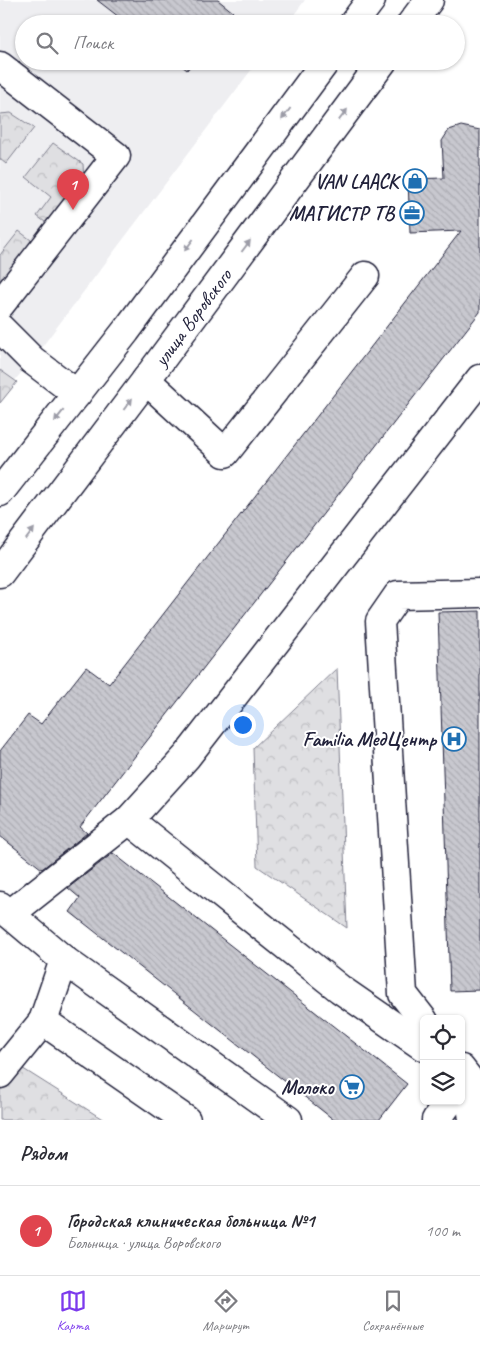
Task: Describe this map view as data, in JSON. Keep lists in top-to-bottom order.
{
  "streets": {
    "main road": ["улица Воровского"]
  },
  "places": {
    "shop": ["VAN LAACK"],
    "office": ["МАГИСТР ТВ"],
    "hospital": ["Familia МедЦентр"],
    "supermarket": ["Молоко"]
  },
  "page": {
    "search": "Поиск",
    "pins": "1",
    "heading": "Рядом",
    "list": [
      {
        "mark": "1",
        "name": "Городская клиническая больница №1",
        "note": "Больница · улица Воровского",
        "value": "100 m"
      }
    ],
    "nav": ["Карта", "Маршрут", "Сохранённые"]
  }
}
